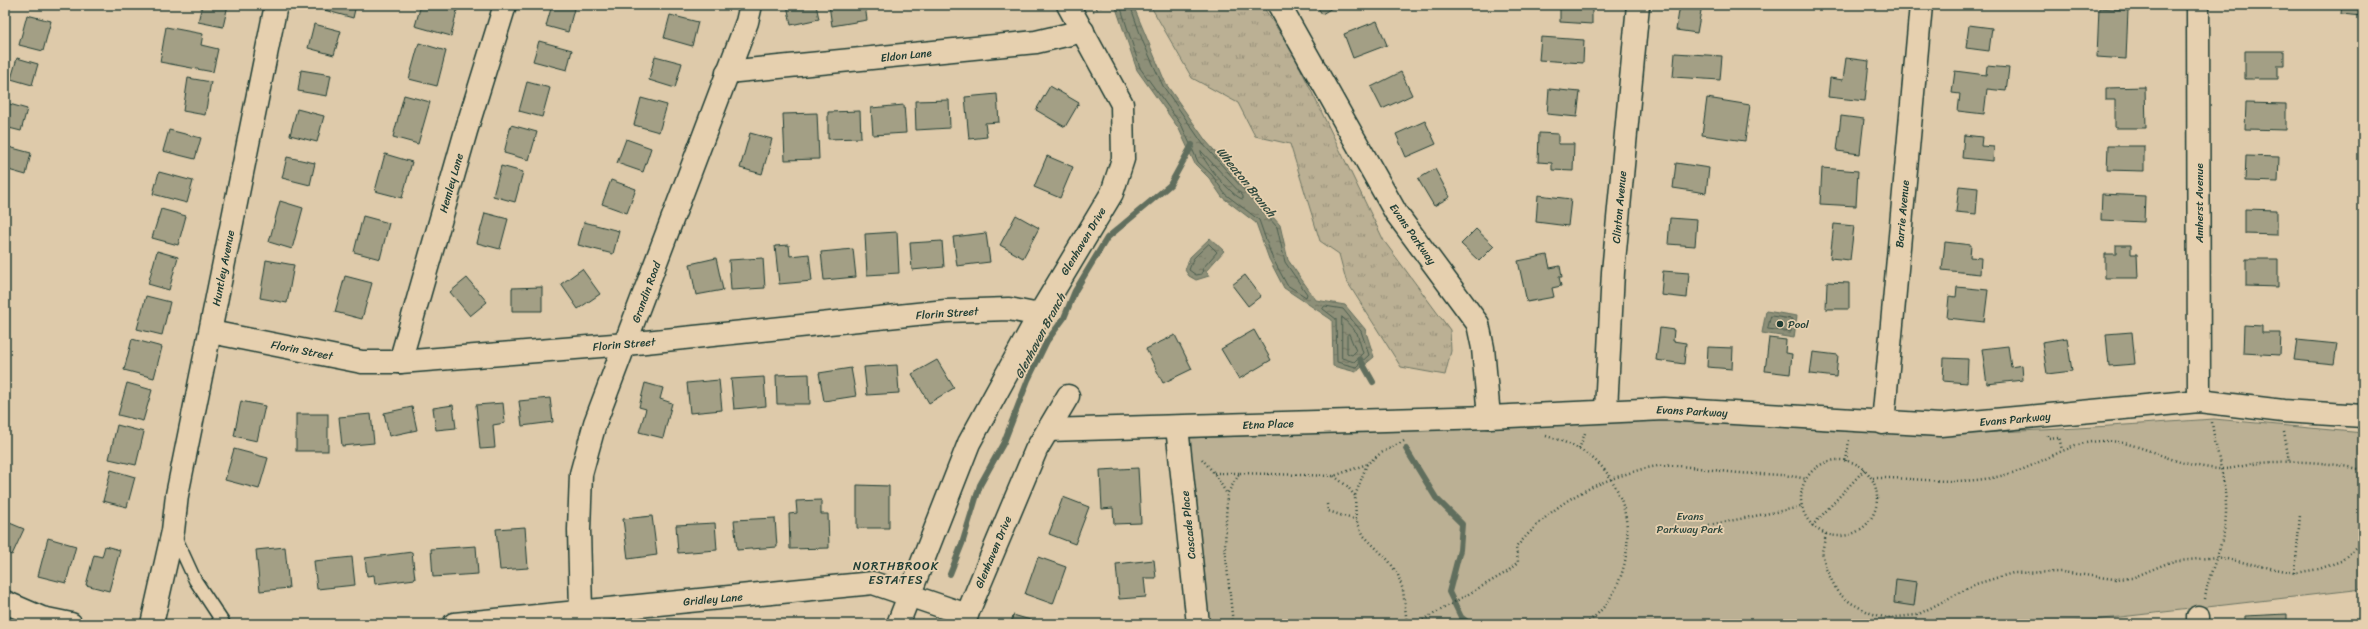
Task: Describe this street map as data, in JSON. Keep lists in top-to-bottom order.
{
  "streets": {
    "street": [
      "Eldon Lane",
      "Hemley Lane",
      "Amherst Avenue",
      "Clinton Avenue",
      "Barrie Avenue",
      "Evans Parkway",
      "Glenhaven Drive",
      "Huntley Avenue",
      "Grandin Road",
      "Florin Street",
      "Etna Place",
      "Cascade Place",
      "Gridley Lane"
    ]
  },
  "crossings": [
    ["Eldon Lane", "Glenhaven Drive"],
    ["Eldon Lane", "Grandin Road"],
    ["Hemley Lane", "Florin Street"],
    ["Amherst Avenue", "Evans Parkway"],
    ["Clinton Avenue", "Evans Parkway"],
    ["Barrie Avenue", "Evans Parkway"],
    ["Evans Parkway", "Etna Place"],
    ["Glenhaven Drive", "Florin Street"],
    ["Glenhaven Drive", "Etna Place"],
    ["Glenhaven Drive", "Gridley Lane"],
    ["Huntley Avenue", "Florin Street"],
    ["Grandin Road", "Florin Street"],
    ["Grandin Road", "Gridley Lane"],
    ["Etna Place", "Cascade Place"]
  ],
  "districts": ["NORTHBROOK ESTATES"],
  "water": ["Wheaton Branch", "Glenhaven Branch"],
  "parks": ["Evans Parkway Park"],
  "places": ["Pool"]
}
